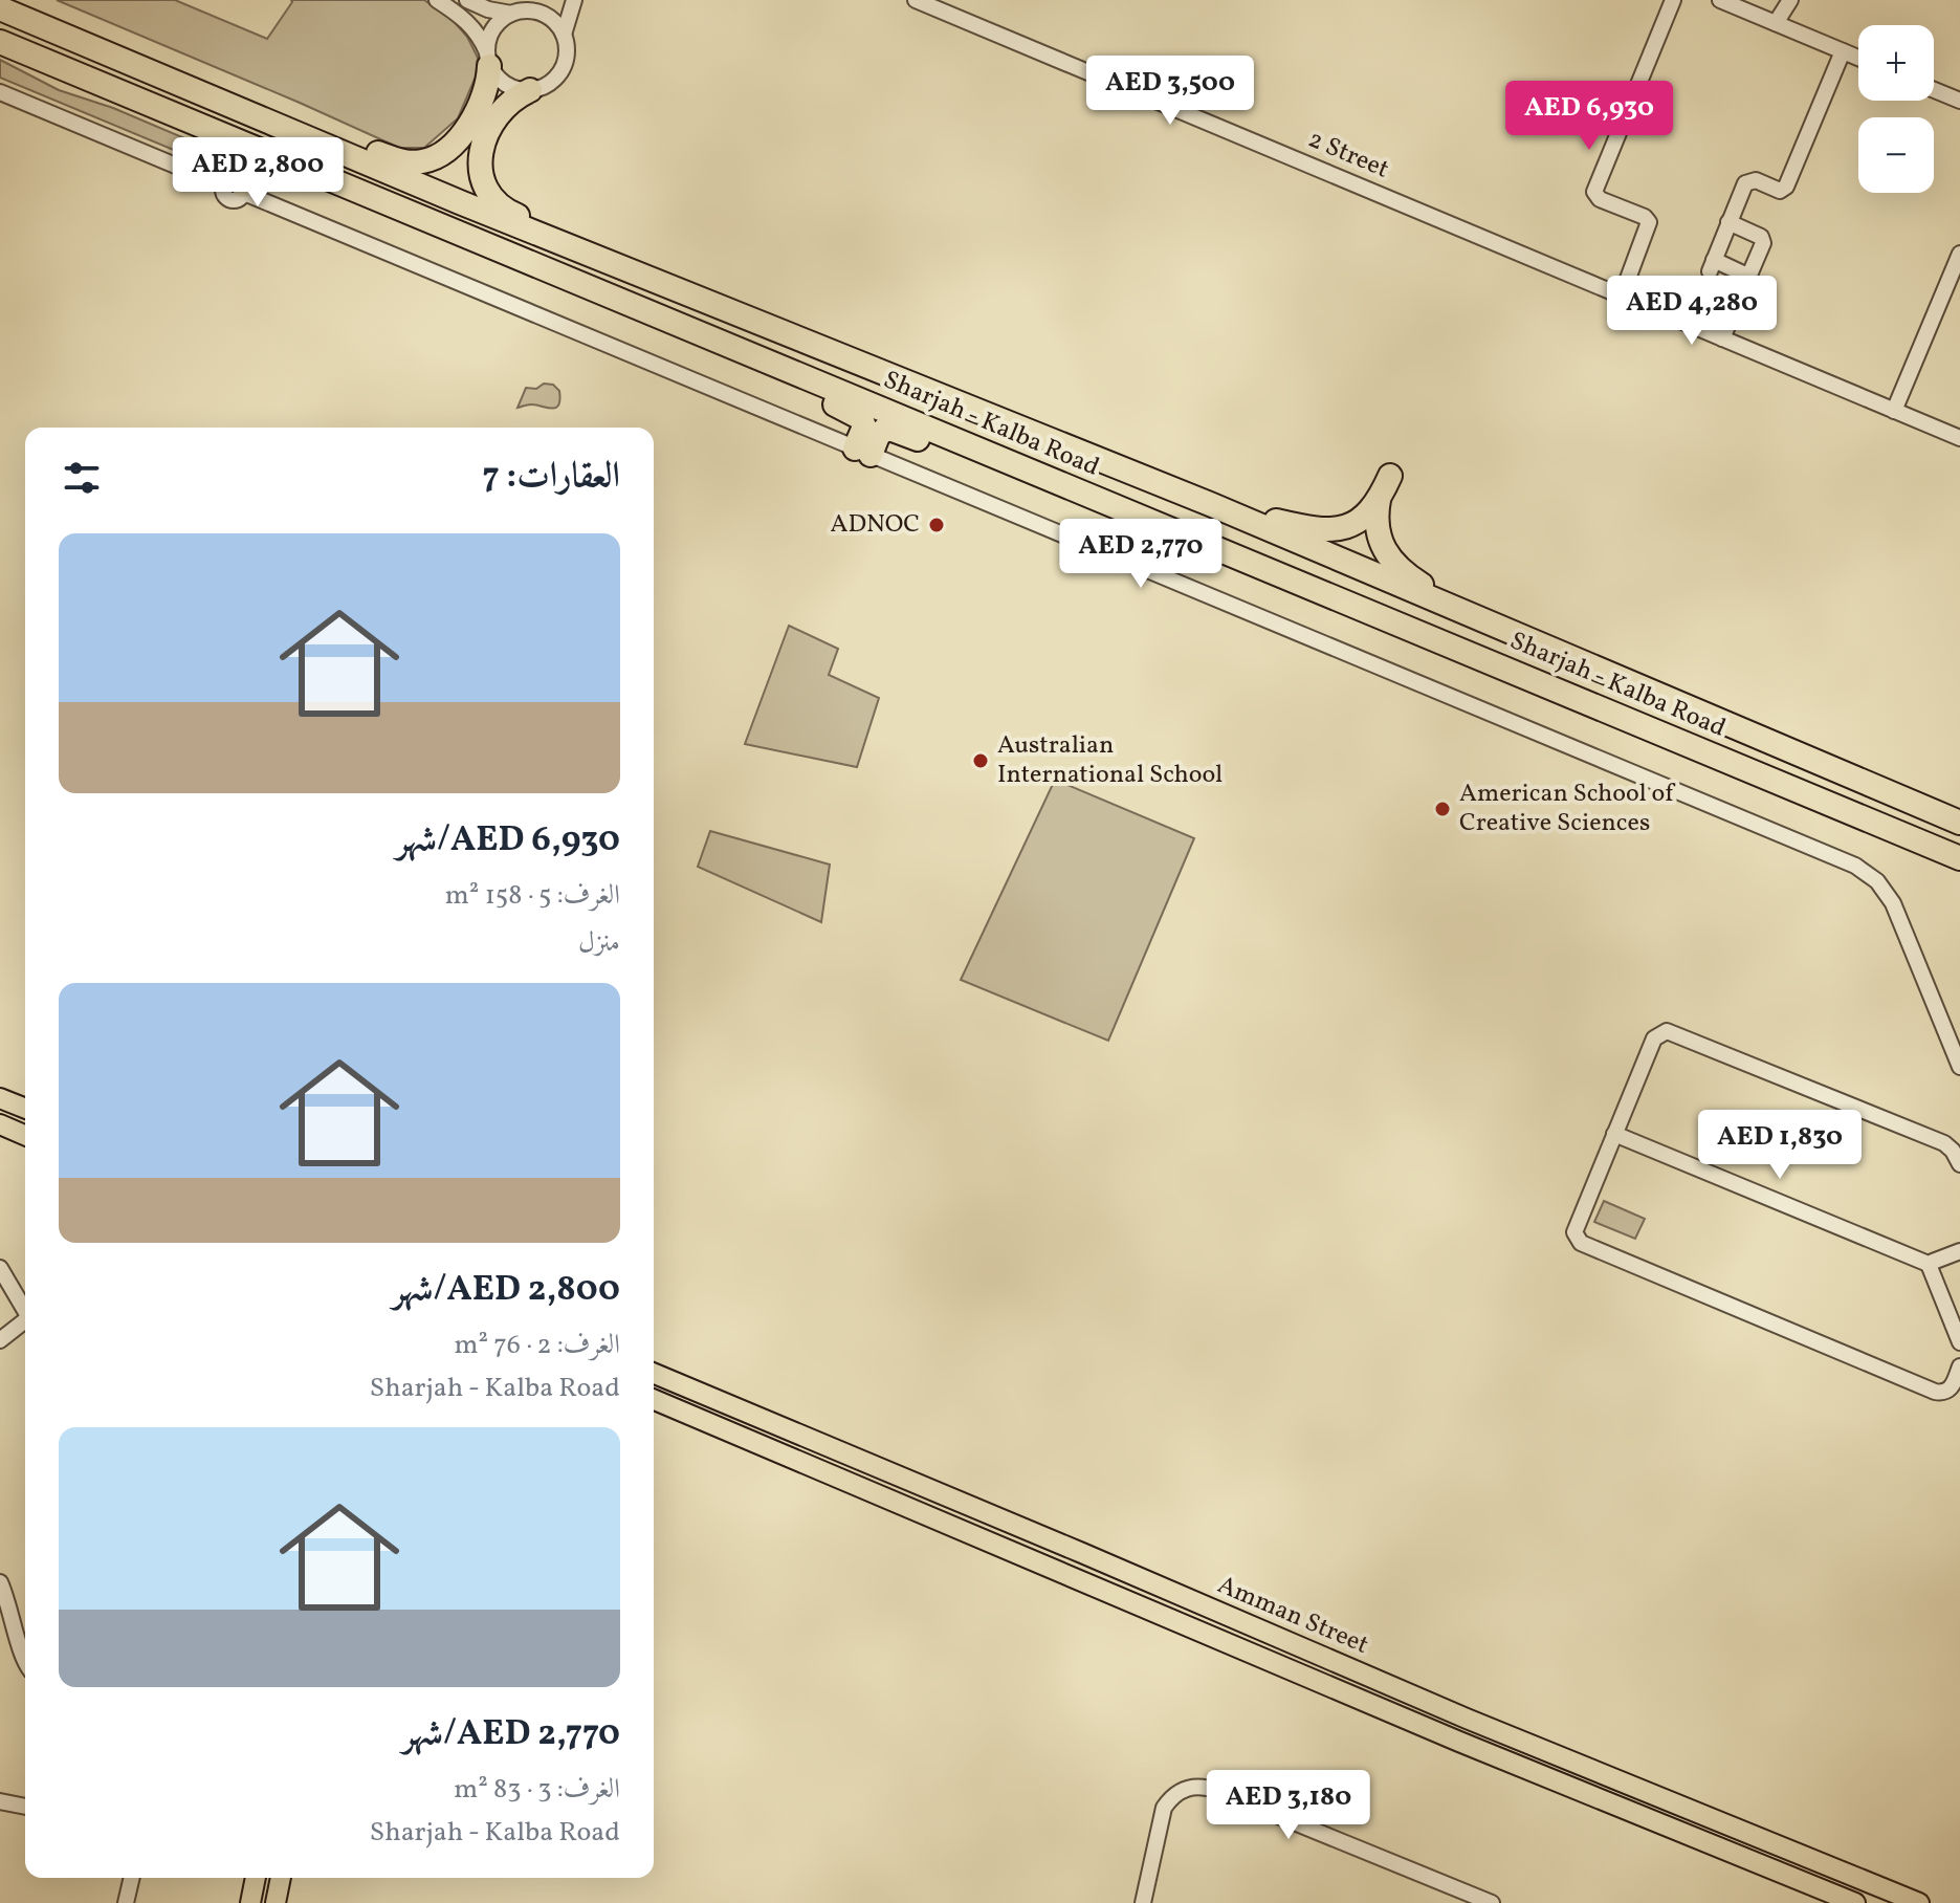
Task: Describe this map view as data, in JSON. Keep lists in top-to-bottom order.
{
  "streets": {
    "highway": ["Sharjah - Kalba Road"],
    "main road": ["Amman Street"],
    "street": ["2 Street"]
  },
  "places": ["ADNOC", "Australian International School", "American School of Creative Sciences"],
  "page": {
    "map_buttons": ["+", "−"],
    "price": [
      "AED 3,500",
      "AED 6,930",
      "AED 2,800",
      "AED 4,280",
      "AED 2,770",
      "AED 1,830",
      "AED 3,180"
    ],
    "heading": "العقارات: 7",
    "list": [
      {
        "name": "AED 6,930/شهر",
        "note": "الغرف: 5 · 158 m² · منزل"
      },
      {
        "name": "AED 2,800/شهر",
        "note": "الغرف: 2 · 76 m² · Sharjah - Kalba Road"
      },
      {
        "name": "AED 2,770/شهر",
        "note": "الغرف: 3 · 83 m² · Sharjah - Kalba Road"
      }
    ]
  }
}
